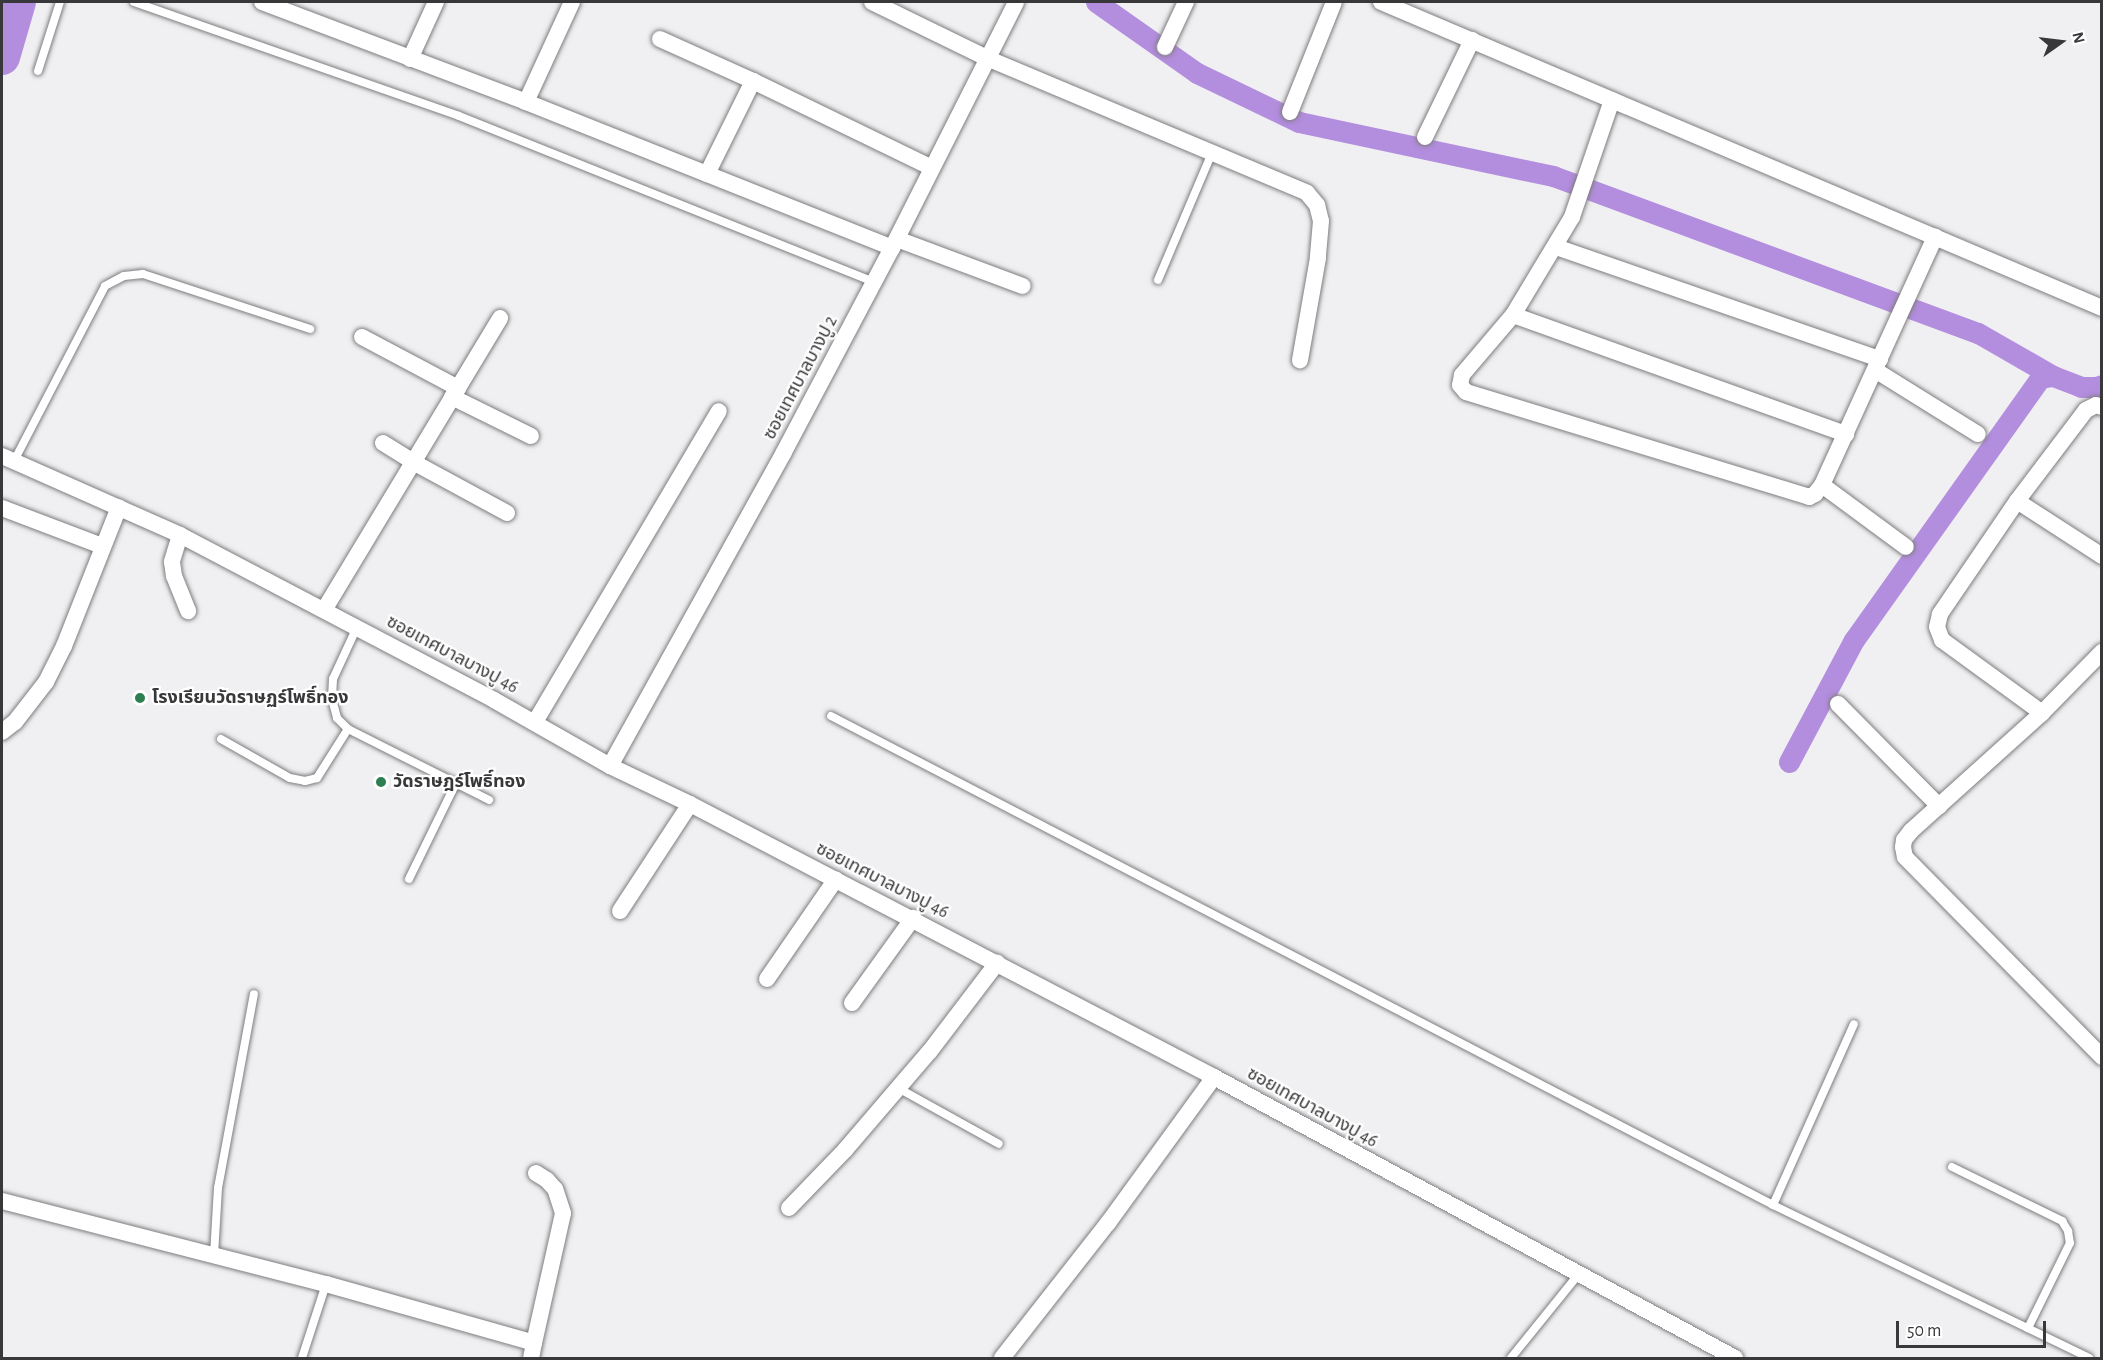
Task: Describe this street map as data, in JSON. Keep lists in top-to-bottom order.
{
  "streets": {
    "street": ["ซอยเทศบาลบางปู 2", "ซอยเทศบาลบางปู 46"]
  },
  "crossings": [
    ["ซอยเทศบาลบางปู 2", "ซอยเทศบาลบางปู 46"]
  ],
  "places": ["โรงเรียนวัดราษฏร์โพธิ์ทอง", "วัดราษฎร์โพธิ์ทอง"],
  "scale_bar": "50 m",
  "north": "right"
}
